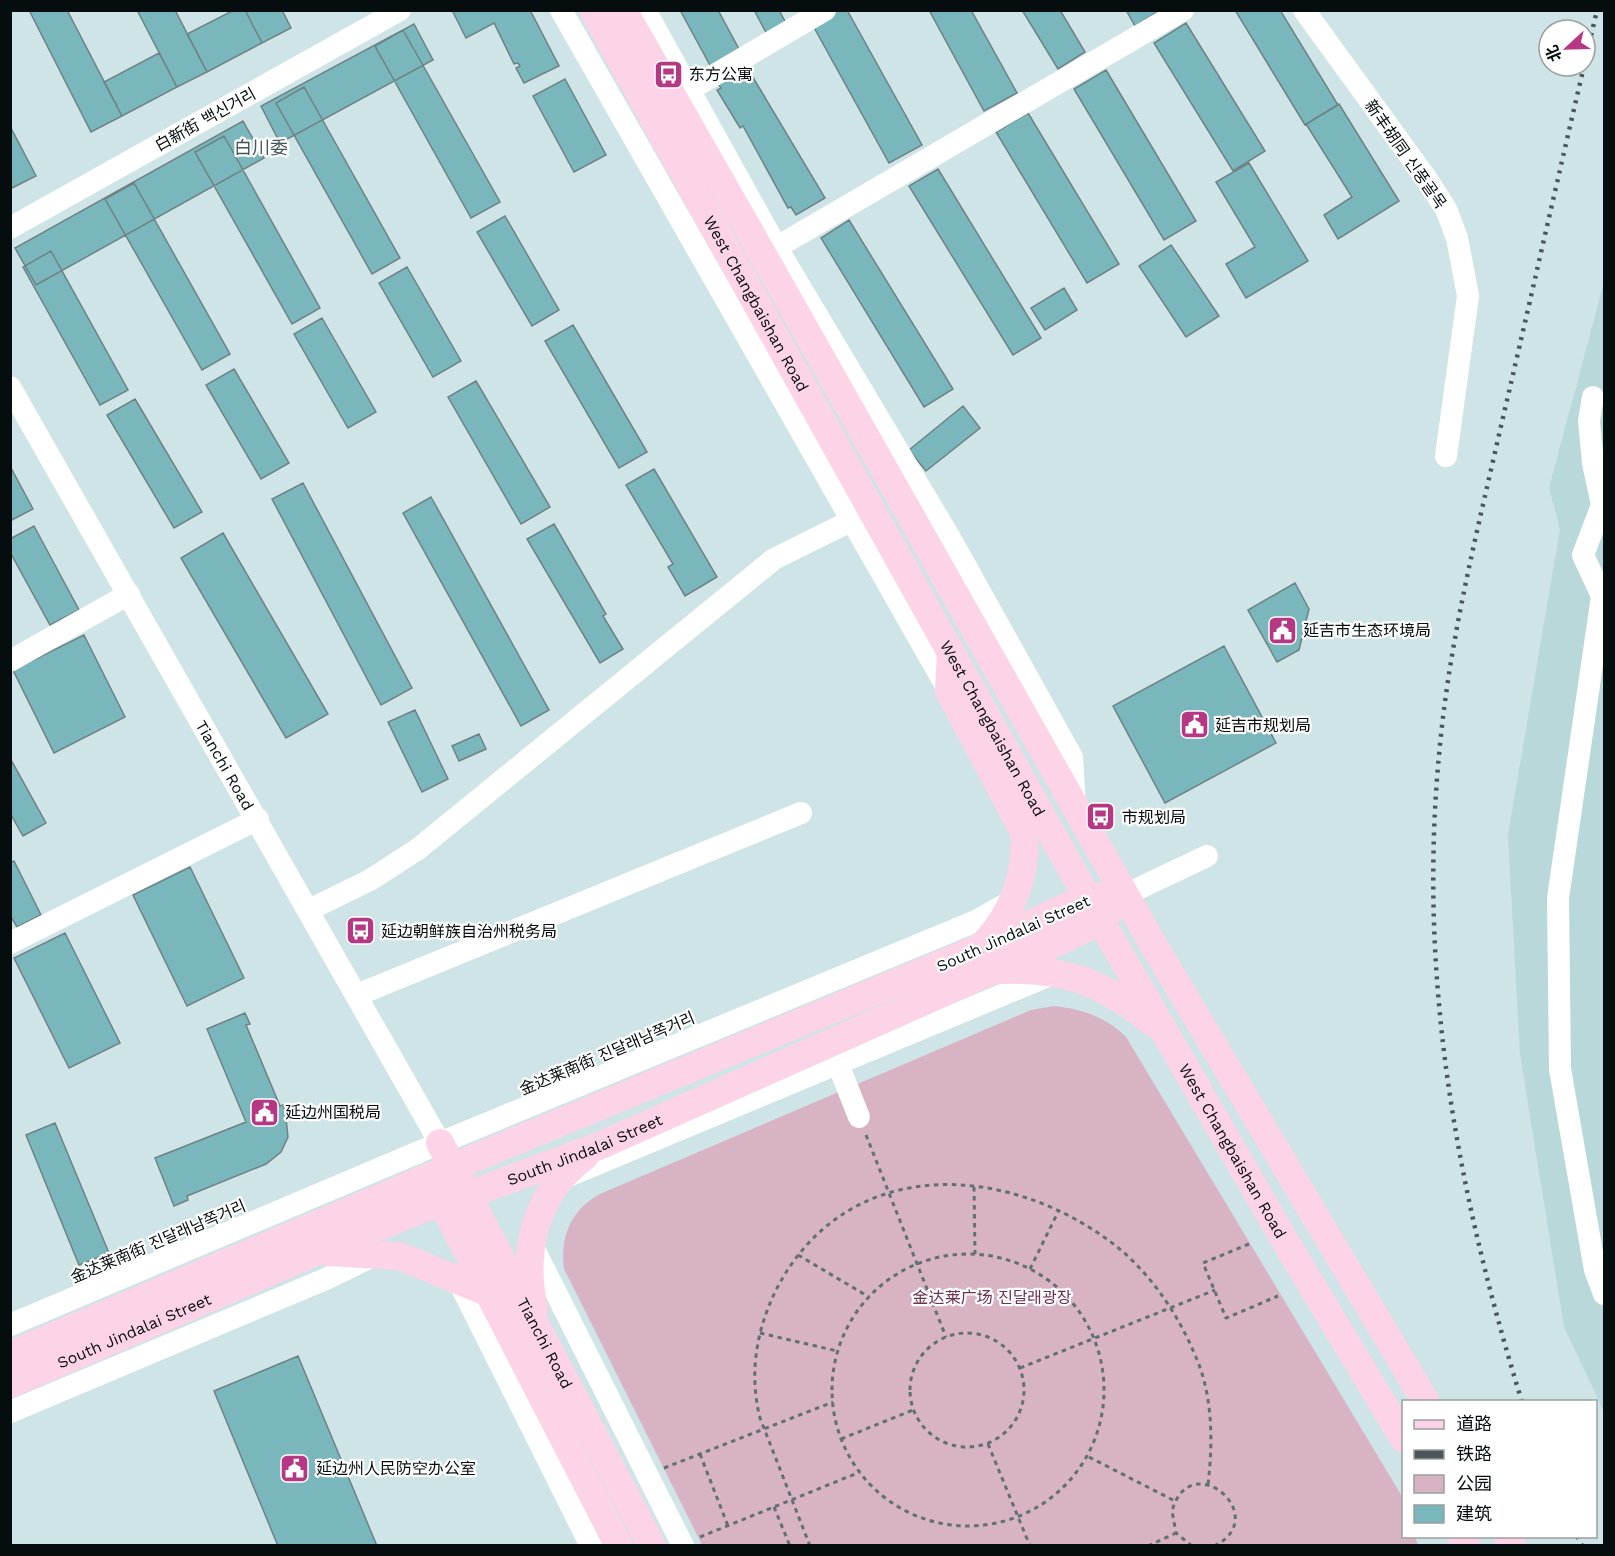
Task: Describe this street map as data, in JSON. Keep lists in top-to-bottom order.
{
  "streets": {
    "main road": ["West Changbaishan Road", "Tianchi Road", "South Jindalai Street"],
    "street": ["白新街 백신거리", "新丰胡同 신풍골목"]
  },
  "crossings": [
    ["West Changbaishan Road", "South Jindalai Street"],
    ["Tianchi Road", "South Jindalai Street"]
  ],
  "districts": ["白川委"],
  "parks": ["金达莱广场 진달래광장"],
  "places": {
    "bus stop": ["东方公寓", "市规划局", "延边朝鲜族自治州税务局"],
    "public building": [
      "延吉市生态环境局",
      "延吉市规划局",
      "延边州国税局",
      "延边州人民防空办公室"
    ]
  },
  "legend": [
    "道路",
    "铁路",
    "公园",
    "建筑"
  ],
  "north": "left"
}
